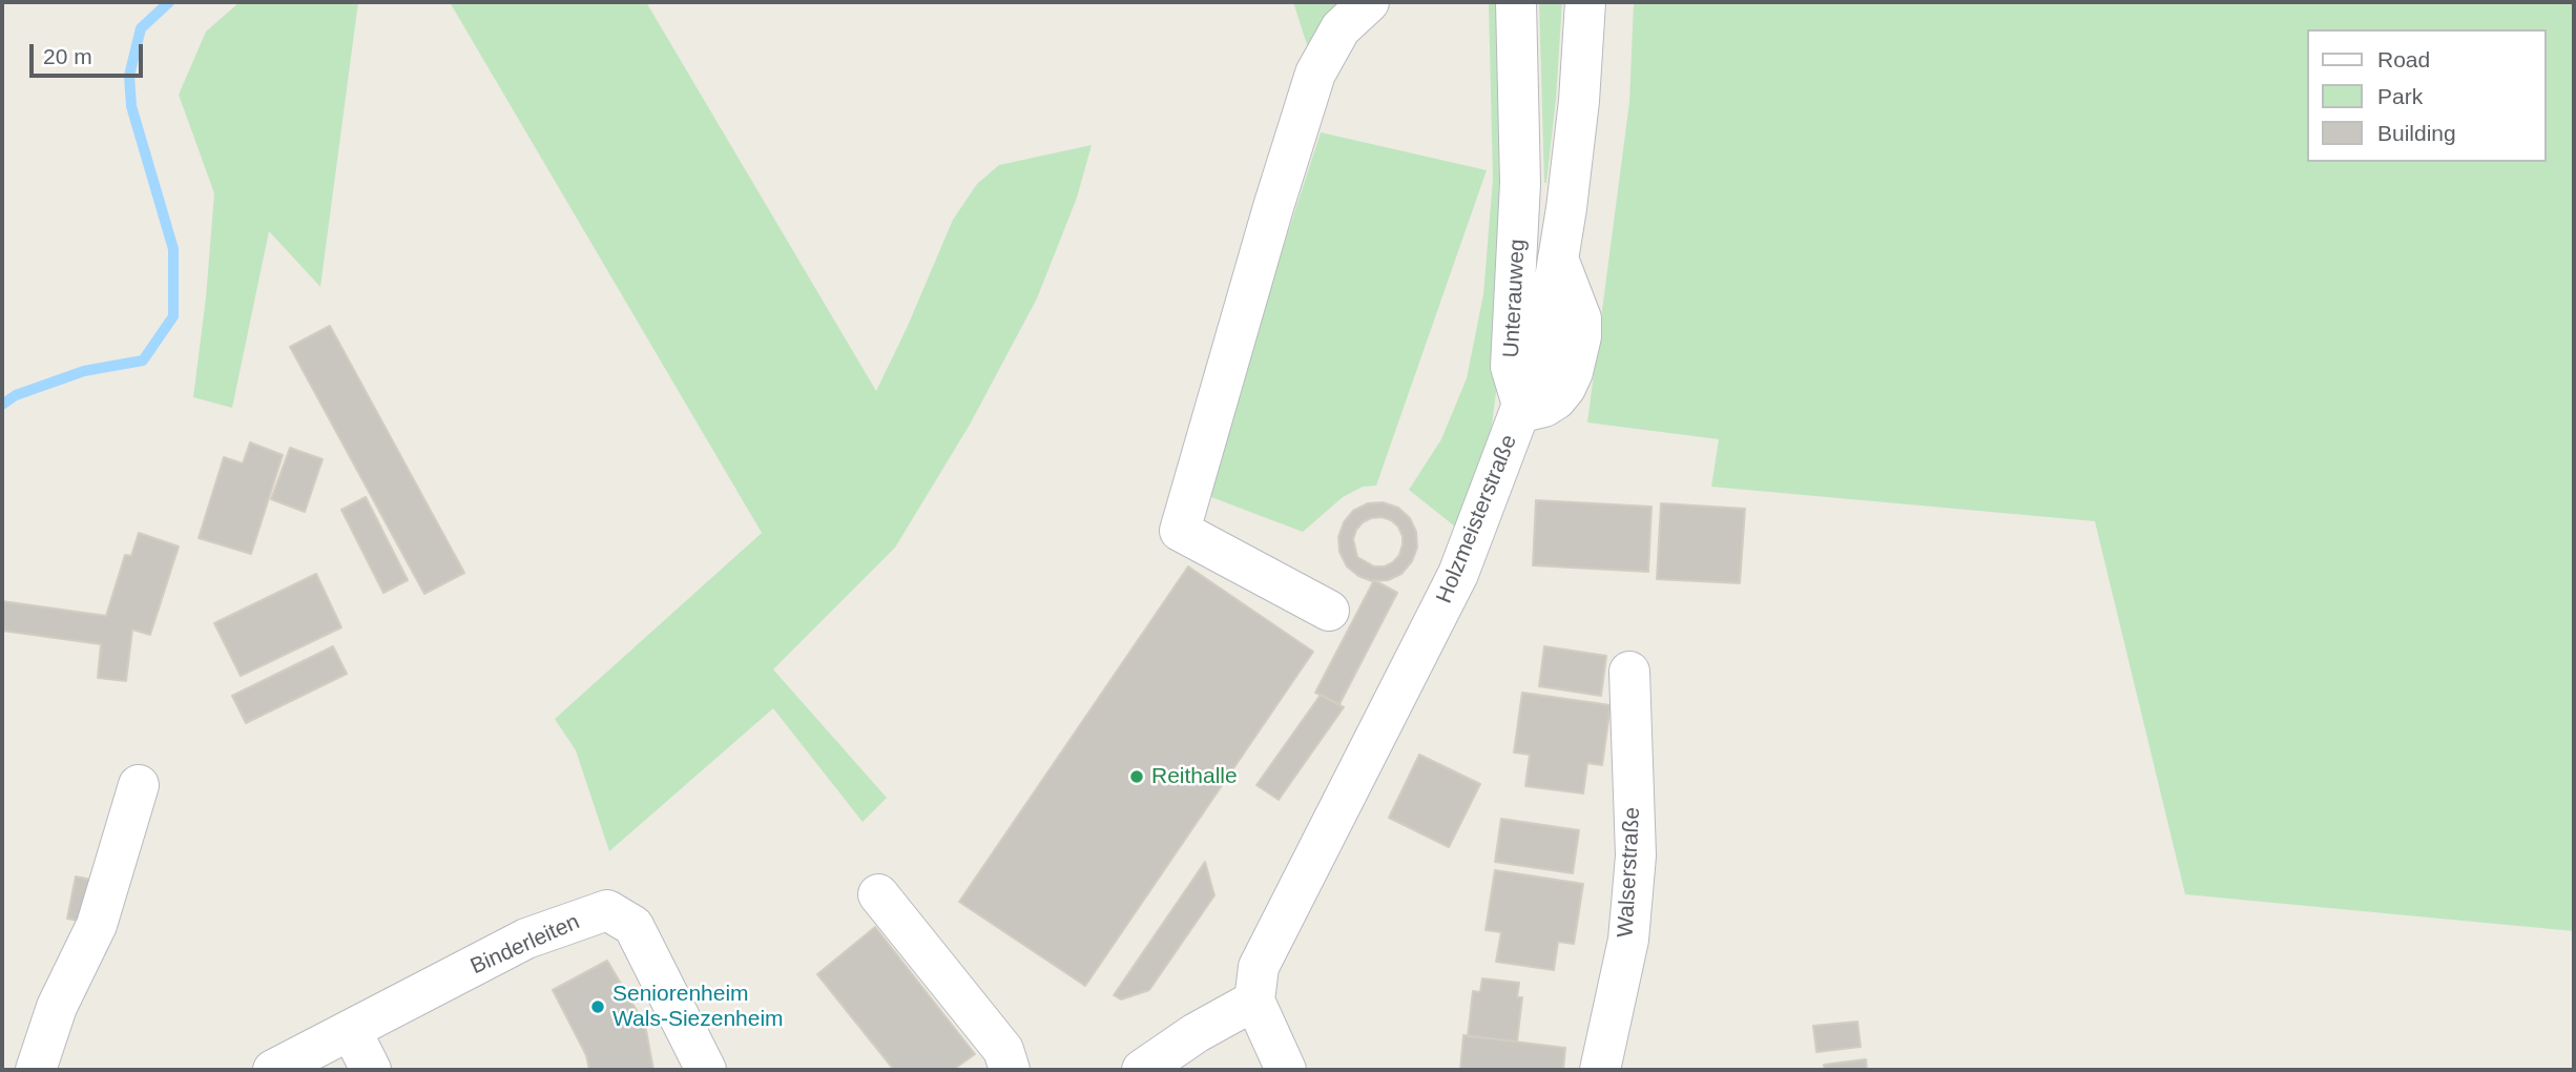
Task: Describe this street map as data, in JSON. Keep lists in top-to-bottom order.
{
  "streets": {
    "street": [
      "Unterauweg",
      "Holzmeisterstraße",
      "Walserstraße",
      "Binderleiten"
    ]
  },
  "crossings": [
    ["Unterauweg", "Holzmeisterstraße"]
  ],
  "places": ["Reithalle", "Seniorenheim Wals-Siezenheim"],
  "legend": ["Road", "Park", "Building"],
  "scale_bar": "20 m"
}
